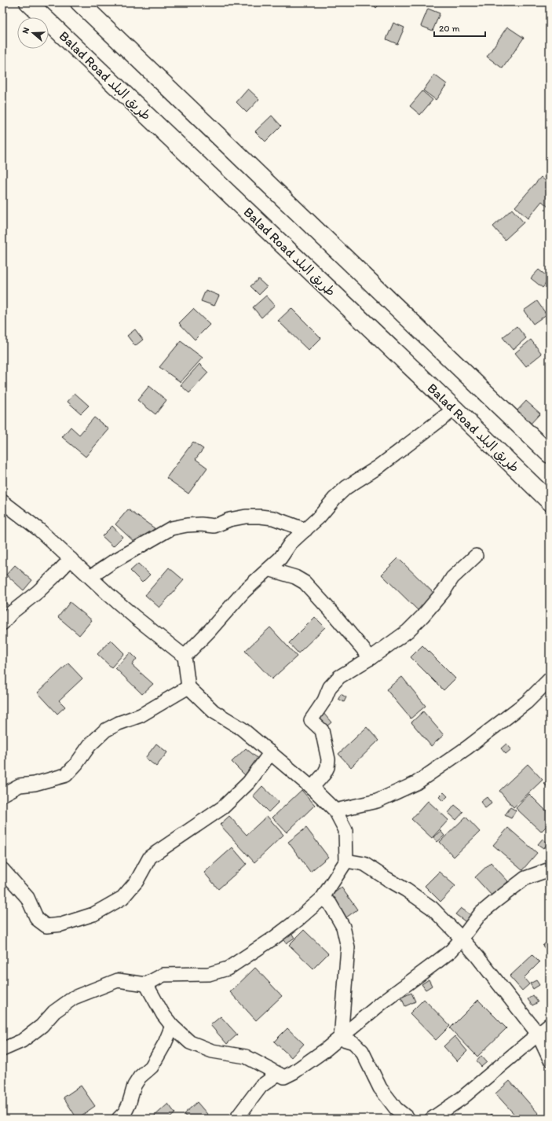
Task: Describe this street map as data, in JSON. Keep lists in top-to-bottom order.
{
  "streets": {
    "highway": ["Balad Road طريق البلد"]
  },
  "scale_bar": "20 m",
  "north": "left"
}
